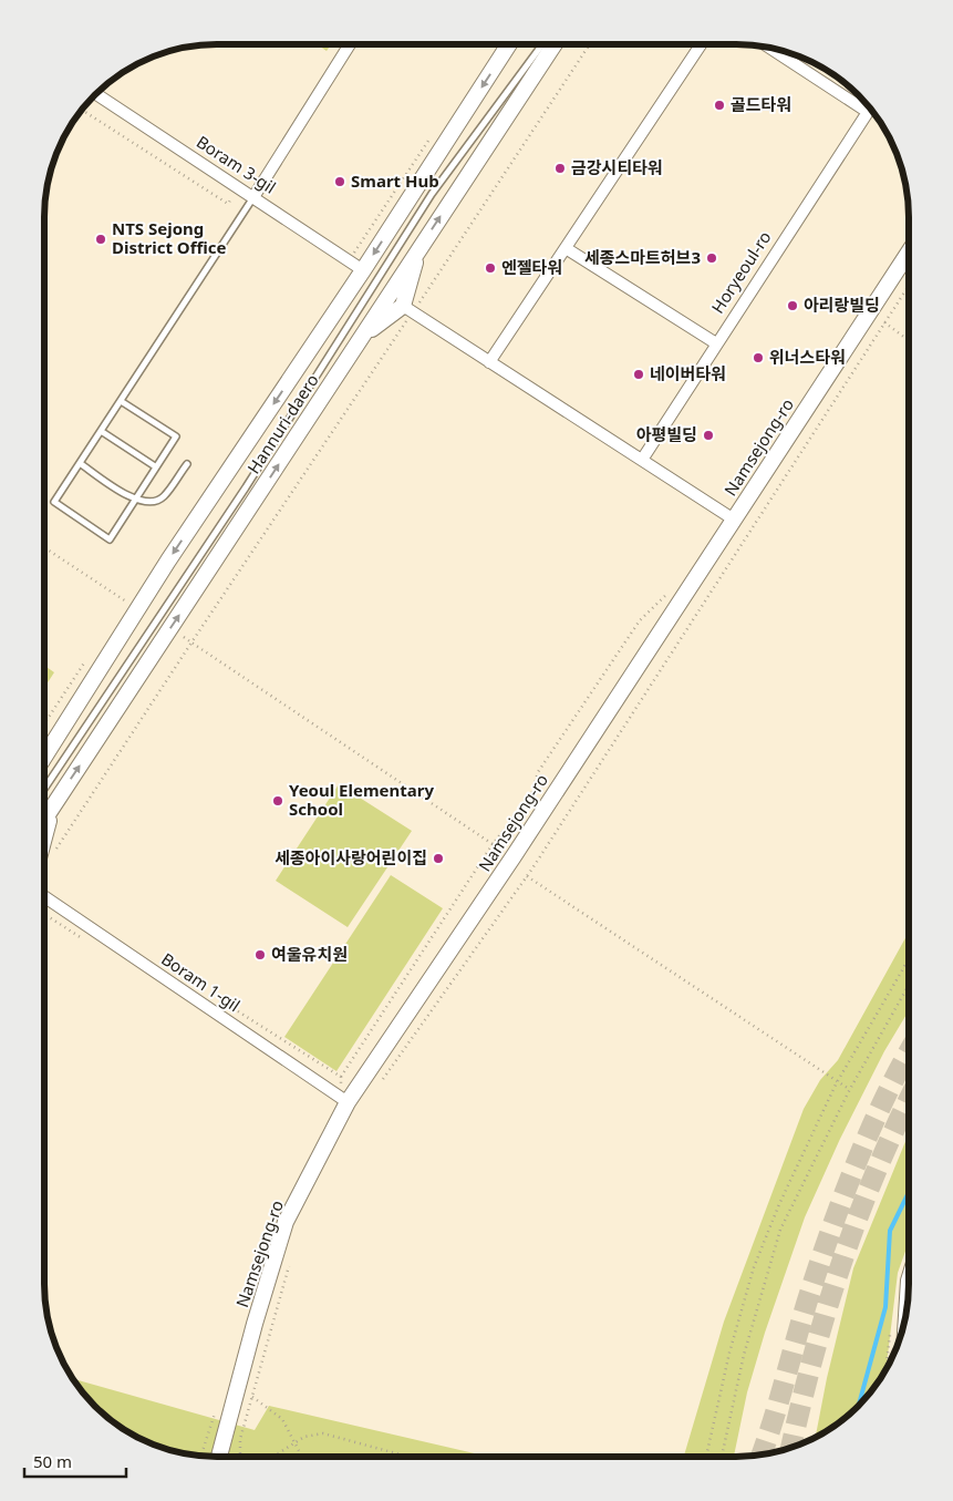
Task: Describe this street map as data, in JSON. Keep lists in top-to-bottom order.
{
  "streets": {
    "street": [
      "Boram 3-gil",
      "Horyeoul-ro",
      "Hannuri-daero",
      "Namsejong-ro",
      "Boram 1-gil"
    ]
  },
  "crossings": [
    ["Boram 3-gil", "Hannuri-daero"],
    ["Namsejong-ro", "Boram 1-gil"]
  ],
  "places": [
    "골드타워",
    "금강시티타워",
    "Smart Hub",
    "NTS Sejong District Office",
    "세종스마트허브3",
    "엔젤타워",
    "아리랑빌딩",
    "위너스타워",
    "네이버타워",
    "아평빌딩",
    "Yeoul Elementary School",
    "세종아이사랑어린이집",
    "여울유치원"
  ],
  "scale_bar": "50 m"
}
